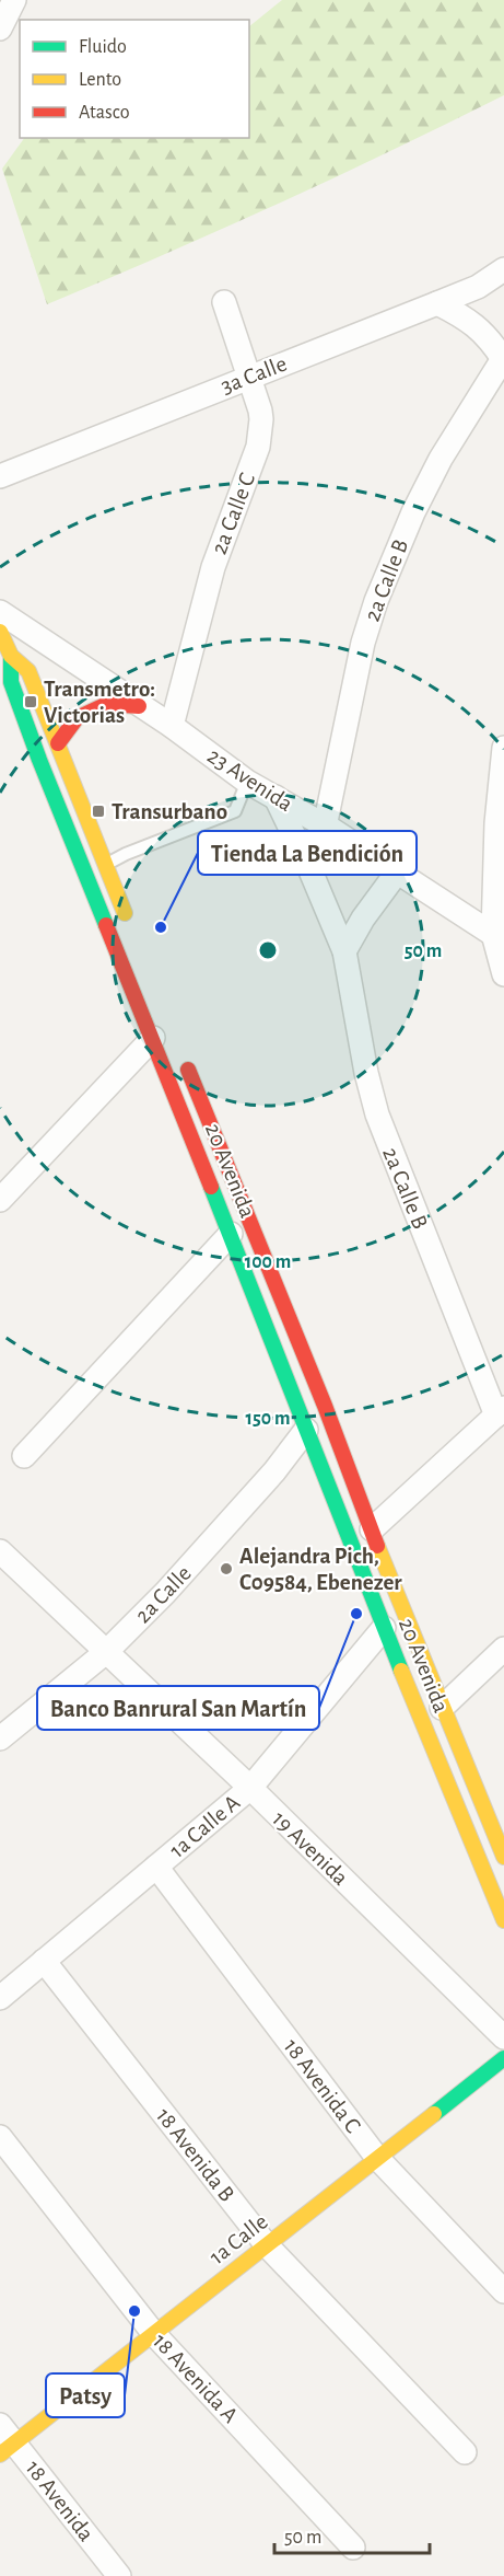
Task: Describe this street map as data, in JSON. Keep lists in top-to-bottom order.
{
  "streets": {
    "street": [
      "3a Calle",
      "2a Calle C",
      "2a Calle B",
      "23 Avenida",
      "20 Avenida",
      "2a Calle",
      "1a Calle A",
      "19 Avenida",
      "18 Avenida C",
      "18 Avenida B",
      "1a Calle",
      "18 Avenida A",
      "18 Avenida"
    ]
  },
  "crossings": [
    ["3a Calle", "2a Calle C"],
    ["2a Calle C", "23 Avenida"],
    ["2a Calle B", "23 Avenida"],
    ["20 Avenida", "2a Calle"],
    ["20 Avenida", "1a Calle A"],
    ["2a Calle", "19 Avenida"],
    ["1a Calle A", "19 Avenida"],
    ["1a Calle A", "18 Avenida C"],
    ["1a Calle A", "18 Avenida B"],
    ["18 Avenida C", "1a Calle"],
    ["18 Avenida B", "1a Calle"],
    ["1a Calle", "18 Avenida A"],
    ["1a Calle", "18 Avenida"]
  ],
  "places": {
    "transit": ["Transmetro: Victorias", "Transurbano"],
    "other": [
      "Tienda La Bendición",
      "Alejandra Pich, C09584, Ebenezer",
      "Banco Banrural San Martín",
      "Patsy"
    ]
  },
  "legend": ["Fluido", "Lento", "Atasco"],
  "scale_bar": "50 m",
  "rings": ["50 m", "100 m", "150 m"]
}
